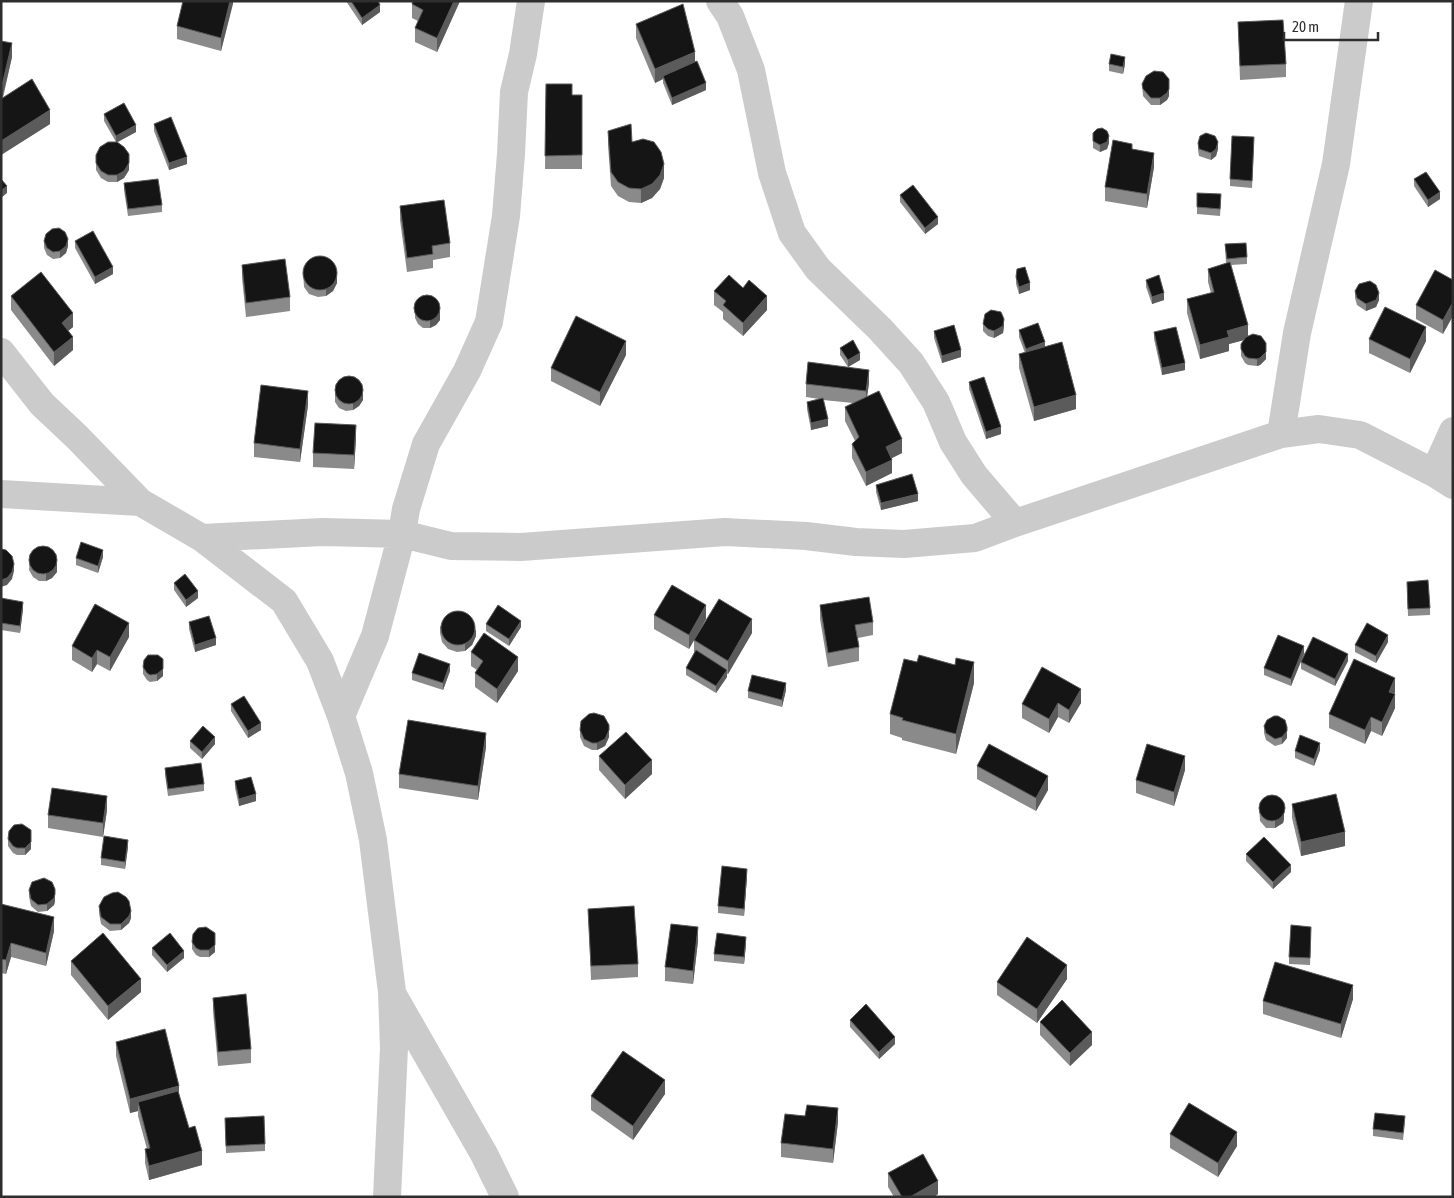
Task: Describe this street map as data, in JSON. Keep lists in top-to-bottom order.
{
  "scale_bar": "20 m"
}
